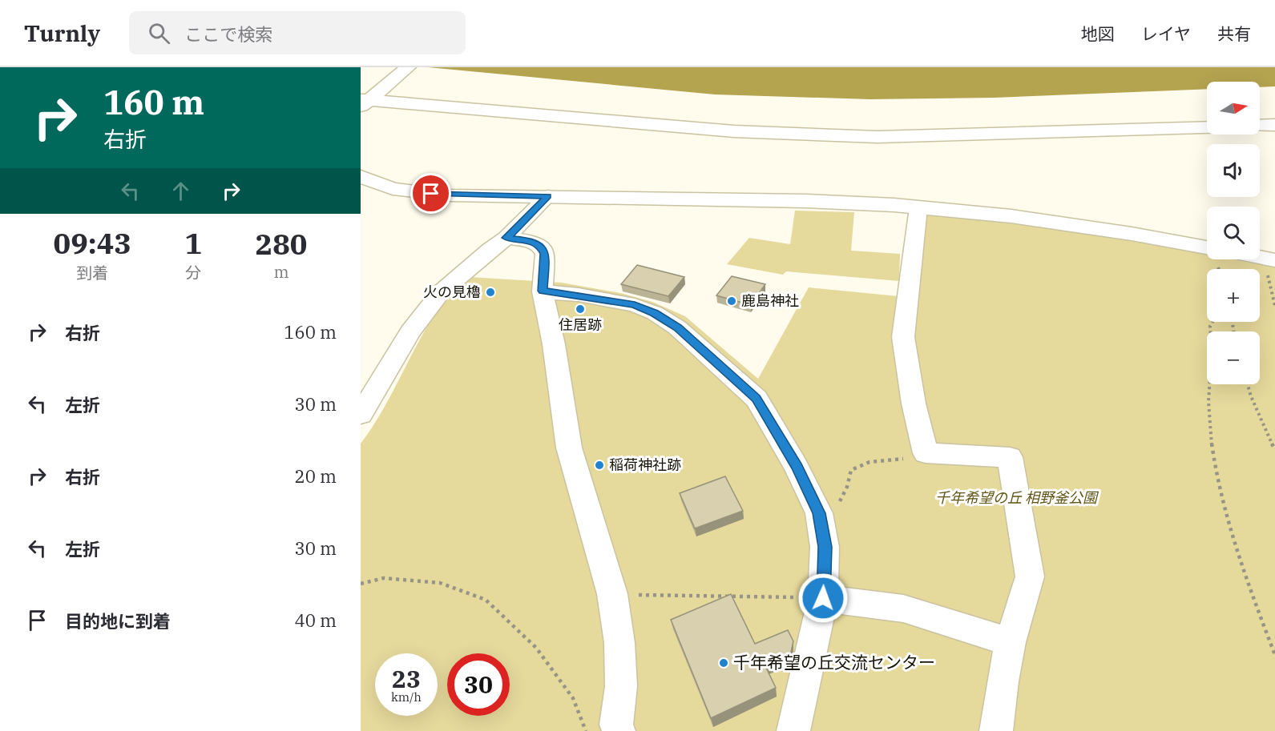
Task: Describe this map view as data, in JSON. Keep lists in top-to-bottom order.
{
  "parks": ["千年希望の丘 相野釜公園"],
  "places": [
    "火の見櫓",
    "鹿島神社",
    "住居跡",
    "稲荷神社跡",
    "千年希望の丘交流センター"
  ],
  "north": "right",
  "page": {
    "header": "Turnly",
    "search": "ここで検索",
    "nav": ["地図", "レイヤ", "共有"],
    "turn": ["160 m", "右折"],
    "map_buttons": ["+", "−"],
    "eta": [
      "09:43",
      "到着",
      "1",
      "分",
      "280",
      "m"
    ],
    "list": [
      {
        "name": "右折",
        "value": "160 m"
      },
      {
        "name": "左折",
        "value": "30 m"
      },
      {
        "name": "右折",
        "value": "20 m"
      },
      {
        "name": "左折",
        "value": "30 m"
      },
      {
        "name": "目的地に到着",
        "value": "40 m"
      }
    ],
    "speed": "23 km/h",
    "limit": "30"
  }
}
